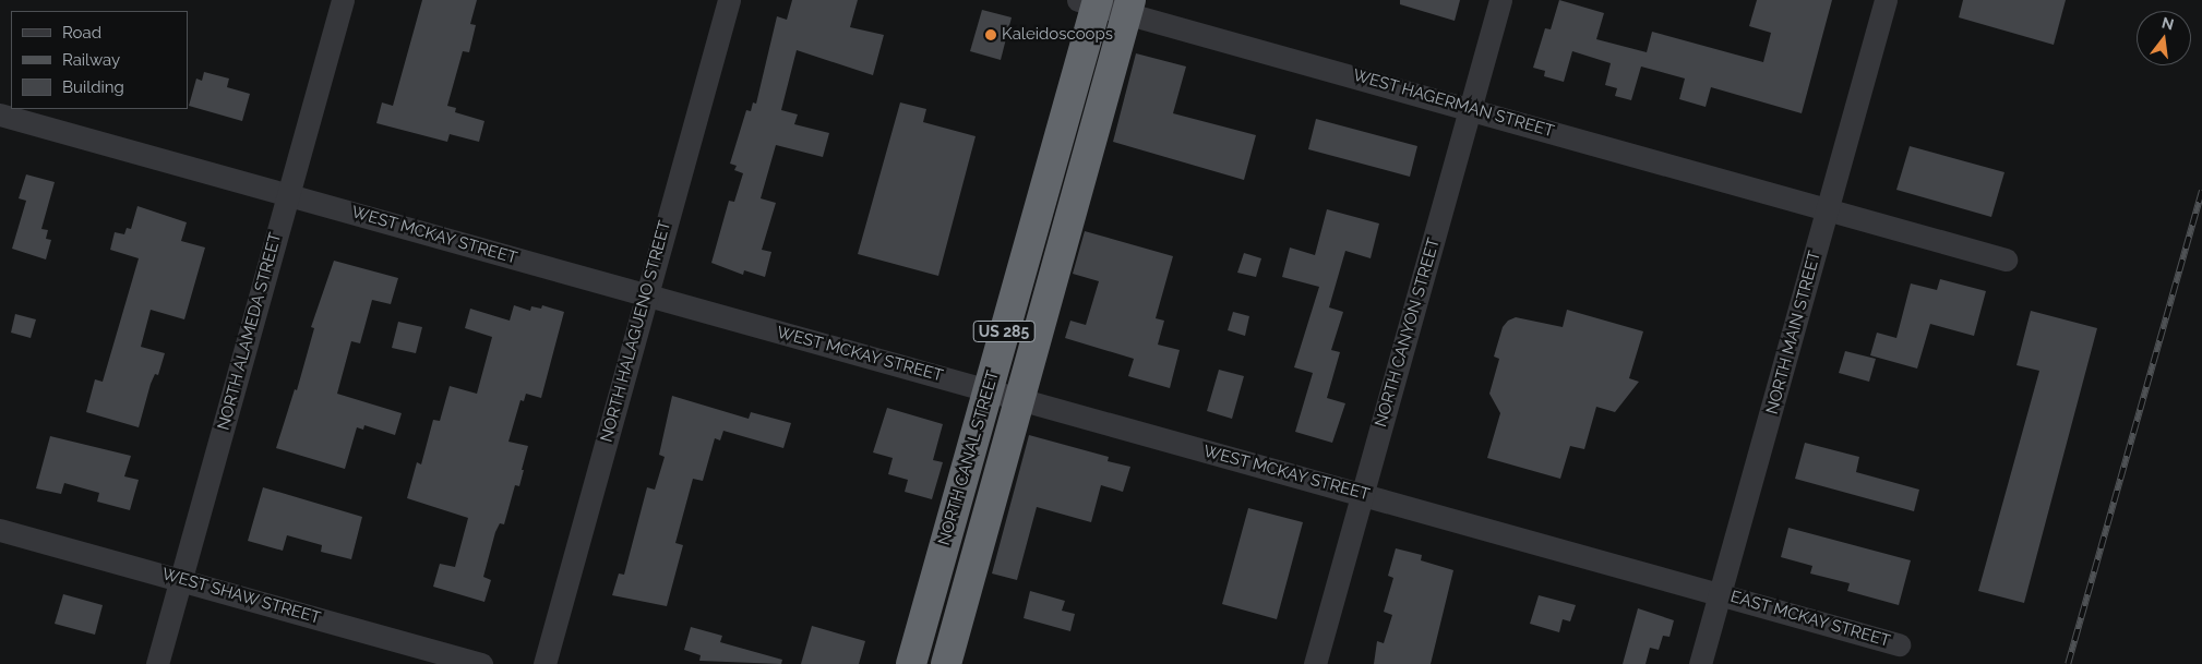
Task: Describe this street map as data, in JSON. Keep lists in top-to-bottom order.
{
  "streets": {
    "highway": ["US 285", "NORTH CANAL STREET"],
    "street": [
      "WEST HAGERMAN STREET",
      "WEST MCKAY STREET",
      "NORTH ALAMEDA STREET",
      "NORTH HALAGUENO STREET",
      "NORTH CANYON STREET",
      "NORTH MAIN STREET",
      "WEST SHAW STREET",
      "EAST MCKAY STREET"
    ]
  },
  "crossings": [
    ["WEST HAGERMAN STREET", "NORTH CANYON STREET"],
    ["WEST HAGERMAN STREET", "NORTH MAIN STREET"],
    ["WEST HAGERMAN STREET", "NORTH CANAL STREET"],
    ["WEST MCKAY STREET", "NORTH ALAMEDA STREET"],
    ["WEST MCKAY STREET", "NORTH HALAGUENO STREET"],
    ["WEST MCKAY STREET", "NORTH CANYON STREET"],
    ["WEST MCKAY STREET", "NORTH MAIN STREET"],
    ["WEST MCKAY STREET", "NORTH CANAL STREET"],
    ["WEST MCKAY STREET", "EAST MCKAY STREET"],
    ["NORTH ALAMEDA STREET", "WEST SHAW STREET"],
    ["NORTH MAIN STREET", "EAST MCKAY STREET"]
  ],
  "places": ["Kaleidoscoops"],
  "legend": ["Road", "Railway", "Building"],
  "north": "top"
}
